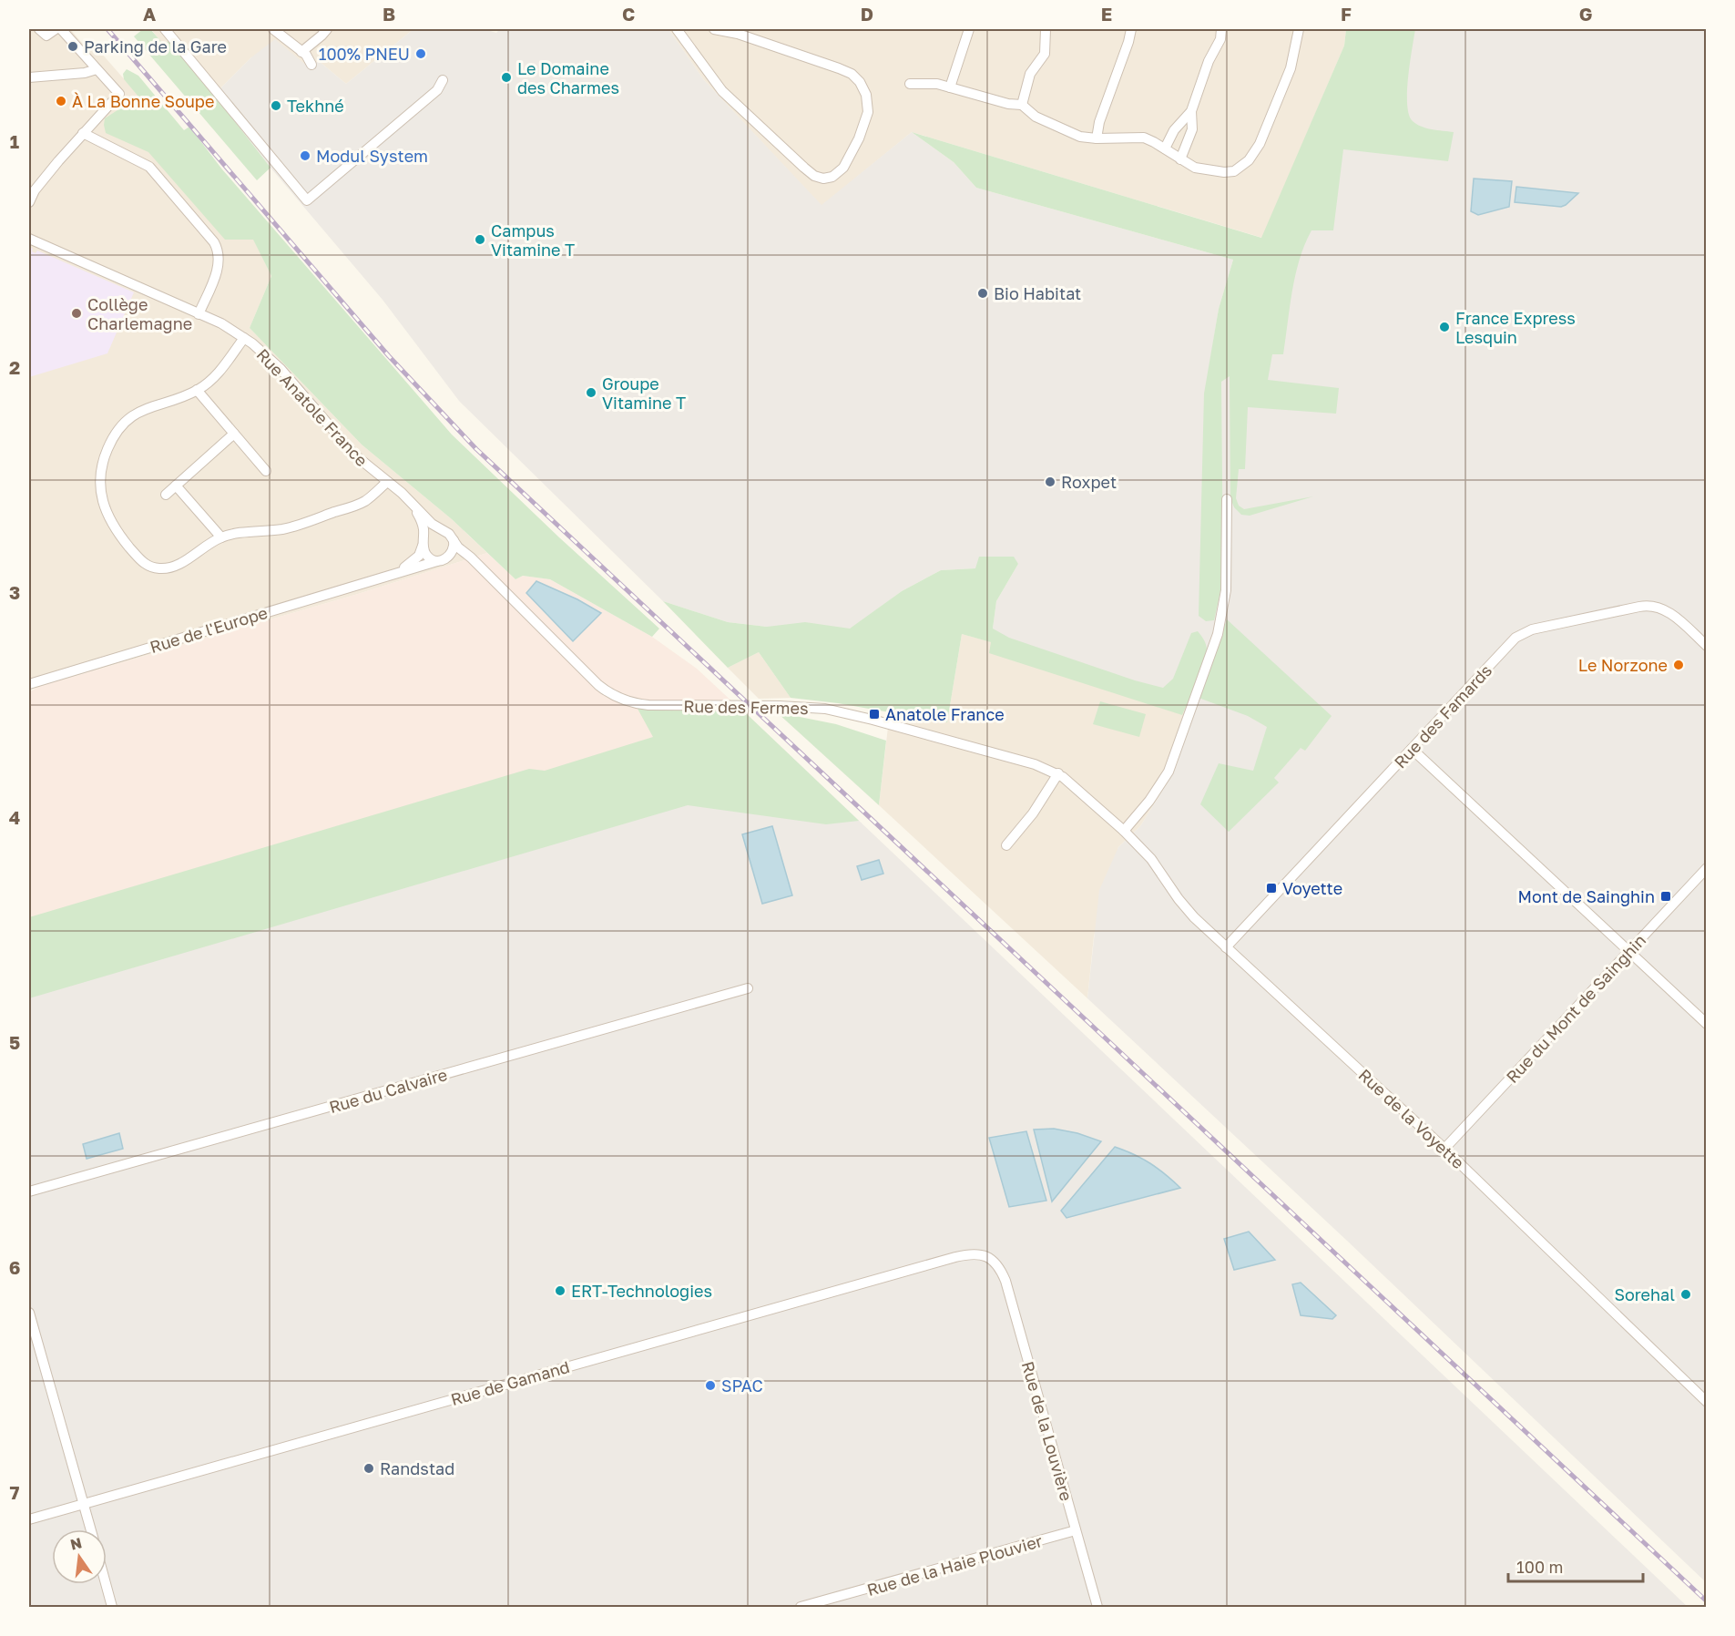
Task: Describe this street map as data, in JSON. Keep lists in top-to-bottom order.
{
  "streets": {
    "street": [
      "Rue Anatole France",
      "Rue de l'Europe",
      "Rue des Fermes",
      "Rue des Famards",
      "Rue du Mont de Sainghin",
      "Rue du Calvaire",
      "Rue de la Voyette",
      "Rue de Gamand",
      "Rue de la Louvière",
      "Rue de la Haie Plouvier"
    ]
  },
  "crossings": [
    ["Rue Anatole France", "Rue des Fermes"],
    ["Rue des Fermes", "Rue de la Voyette"],
    ["Rue des Famards", "Rue de la Voyette"],
    ["Rue du Mont de Sainghin", "Rue de la Voyette"],
    ["Rue de Gamand", "Rue de la Louvière"],
    ["Rue de la Louvière", "Rue de la Haie Plouvier"]
  ],
  "places": {
    "other": [
      "Parking de la Gare",
      "100% PNEU",
      "Le Domaine des Charmes",
      "À La Bonne Soupe",
      "Tekhné",
      "Modul System",
      "Campus Vitamine T",
      "Bio Habitat",
      "Collège Charlemagne",
      "France Express Lesquin",
      "Groupe Vitamine T",
      "Roxpet",
      "Le Norzone",
      "ERT-Technologies",
      "Sorehal",
      "SPAC",
      "Randstad"
    ],
    "transit": ["Anatole France", "Voyette", "Mont de Sainghin"]
  },
  "scale_bar": "100 m",
  "north": "top",
  "grid": {
    "columns": [
      "A",
      "B",
      "C",
      "D",
      "E",
      "F",
      "G"
    ],
    "rows": [
      "1",
      "2",
      "3",
      "4",
      "5",
      "6",
      "7"
    ]
  }
}
